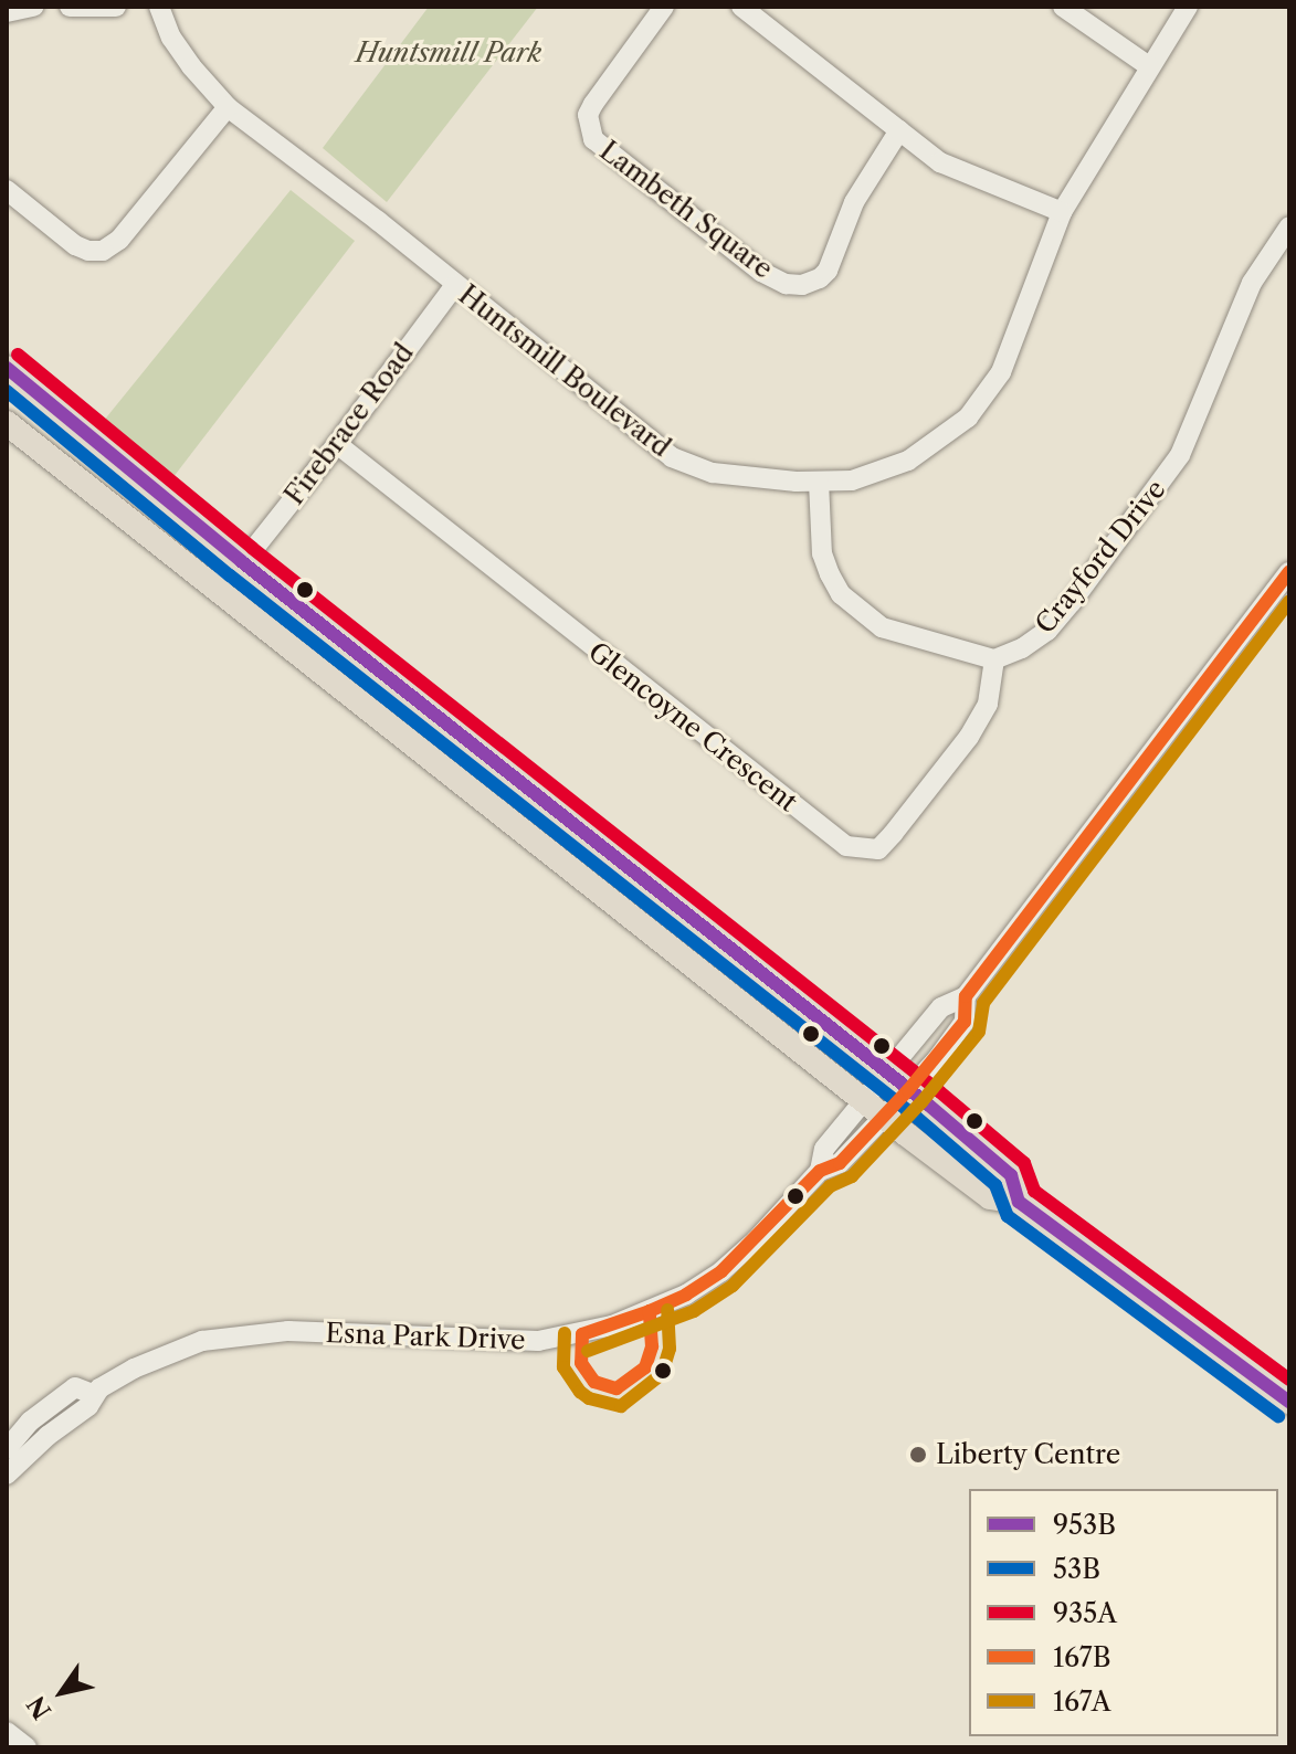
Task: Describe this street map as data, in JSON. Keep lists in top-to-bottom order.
{
  "streets": {
    "street": [
      "Lambeth Square",
      "Huntsmill Boulevard",
      "Firebrace Road",
      "Crayford Drive",
      "Glencoyne Crescent",
      "Esna Park Drive"
    ]
  },
  "crossings": [
    ["Huntsmill Boulevard", "Firebrace Road"],
    ["Firebrace Road", "Glencoyne Crescent"],
    ["Crayford Drive", "Glencoyne Crescent"]
  ],
  "parks": ["Huntsmill Park"],
  "places": ["Liberty Centre"],
  "lines": [
    "transit line 935A",
    "transit line 953B",
    "transit line 53B",
    "transit line 167B",
    "transit line 167A"
  ],
  "legend": [
    "953B",
    "53B",
    "935A",
    "167B",
    "167A"
  ],
  "north": "bottom left"
}
